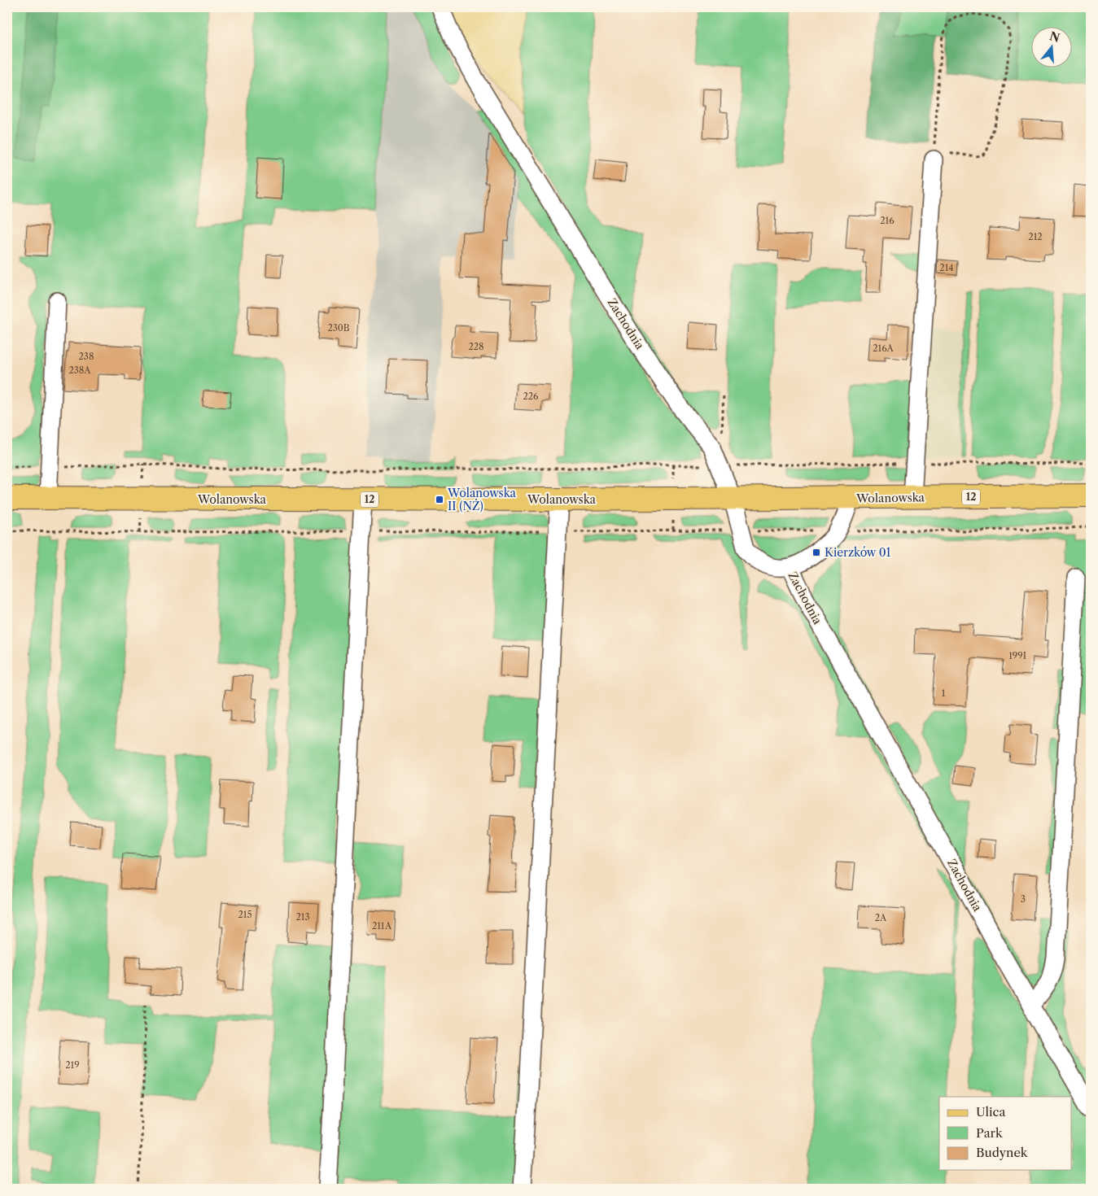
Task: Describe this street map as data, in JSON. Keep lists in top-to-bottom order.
{
  "streets": {
    "main road": ["12", "Wolanowska"],
    "street": ["Zachodnia"]
  },
  "crossings": [
    ["Zachodnia", "Wolanowska"]
  ],
  "places": {
    "transit": ["Wolanowska II (NŻ)", "Kierzków 01"]
  },
  "house_numbers": [
    "216",
    "212",
    "214",
    "230B",
    "228",
    "216A",
    "238",
    "238A",
    "226",
    "199I",
    "1",
    "3",
    "215",
    "213",
    "2A",
    "211A",
    "219"
  ],
  "legend": ["Ulica", "Park", "Budynek"],
  "north": "top"
}
